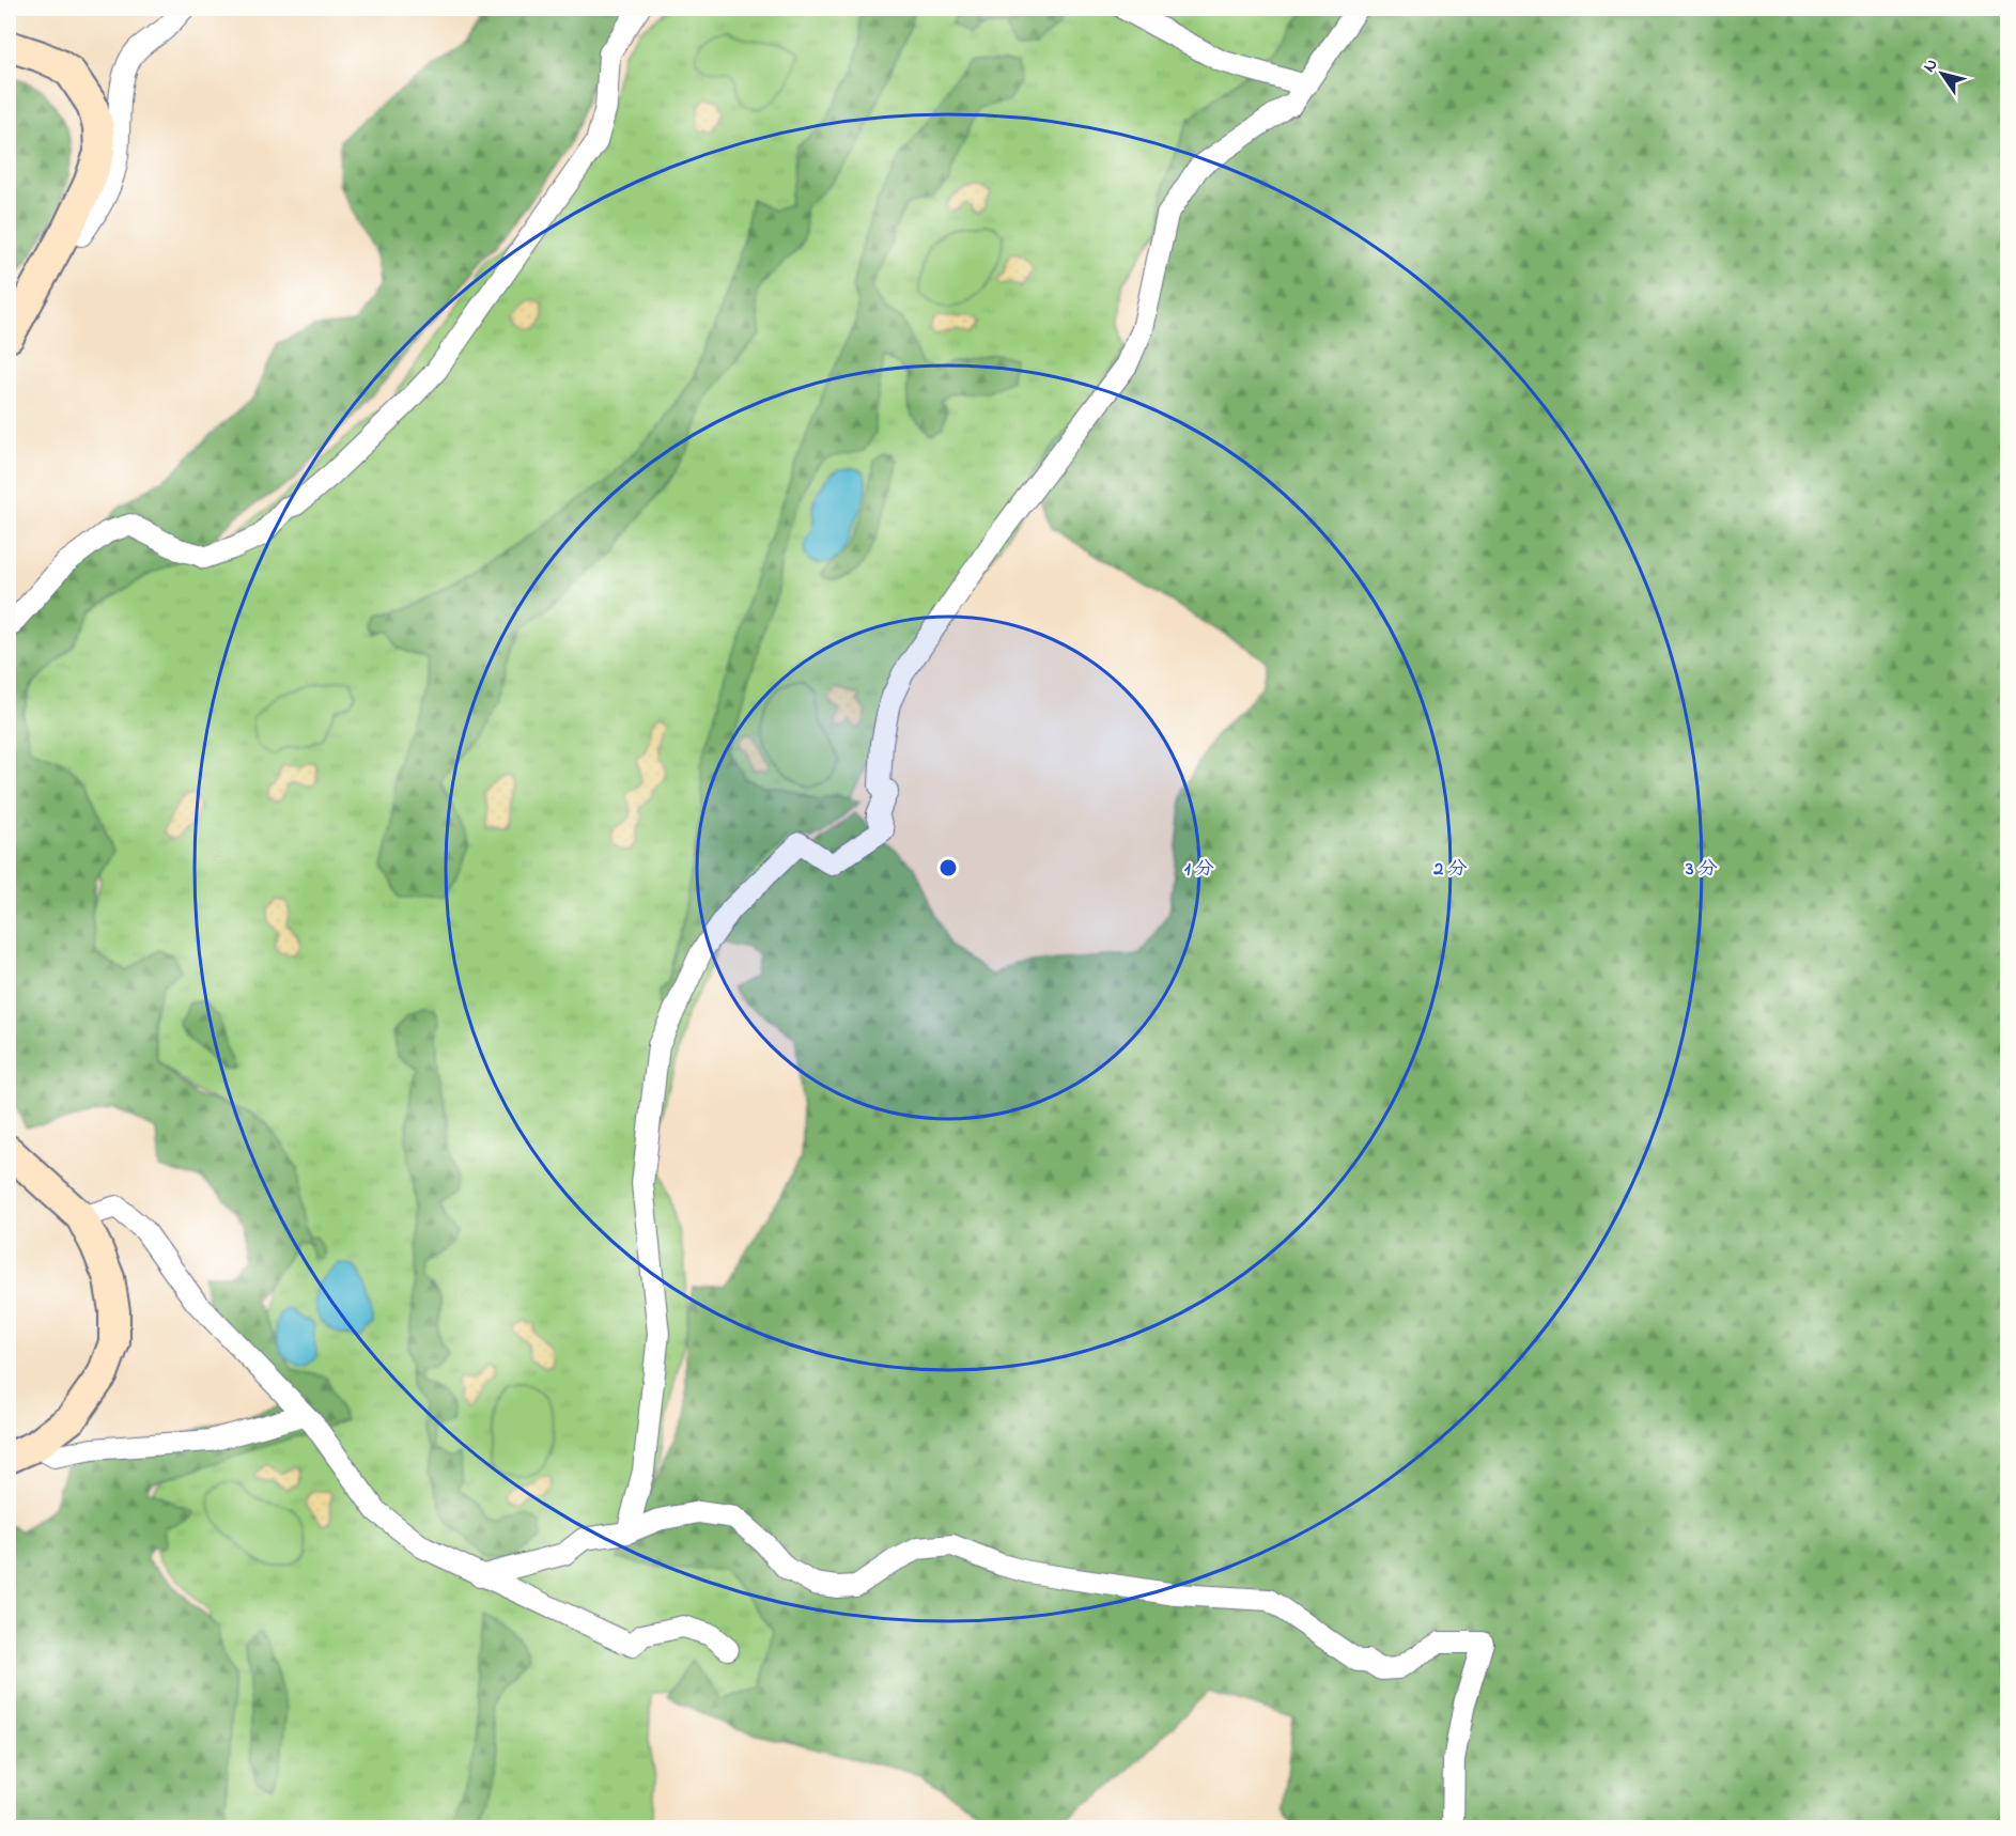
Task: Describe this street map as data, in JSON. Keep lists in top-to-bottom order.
{
  "north": "top left",
  "rings": ["1 分", "2 分", "3 分"]
}
